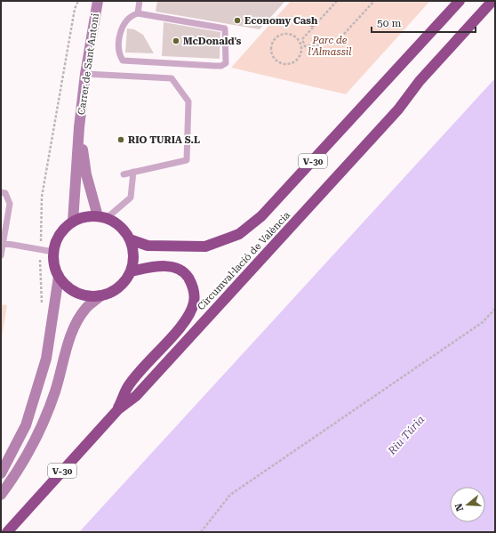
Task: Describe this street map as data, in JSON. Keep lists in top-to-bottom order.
{
  "streets": {
    "highway": ["V-30", "Circumval·lació de València"],
    "main road": ["Carrer de Sant Antoni"]
  },
  "crossings": [
    ["Carrer de Sant Antoni", "Circumval·lació de València"]
  ],
  "water": ["Riu Túria"],
  "parks": ["Parc de l'Almassil"],
  "places": ["Economy Cash", "McDonald's", "RIO TURIA S.L"],
  "scale_bar": "50 m",
  "north": "left"
}
